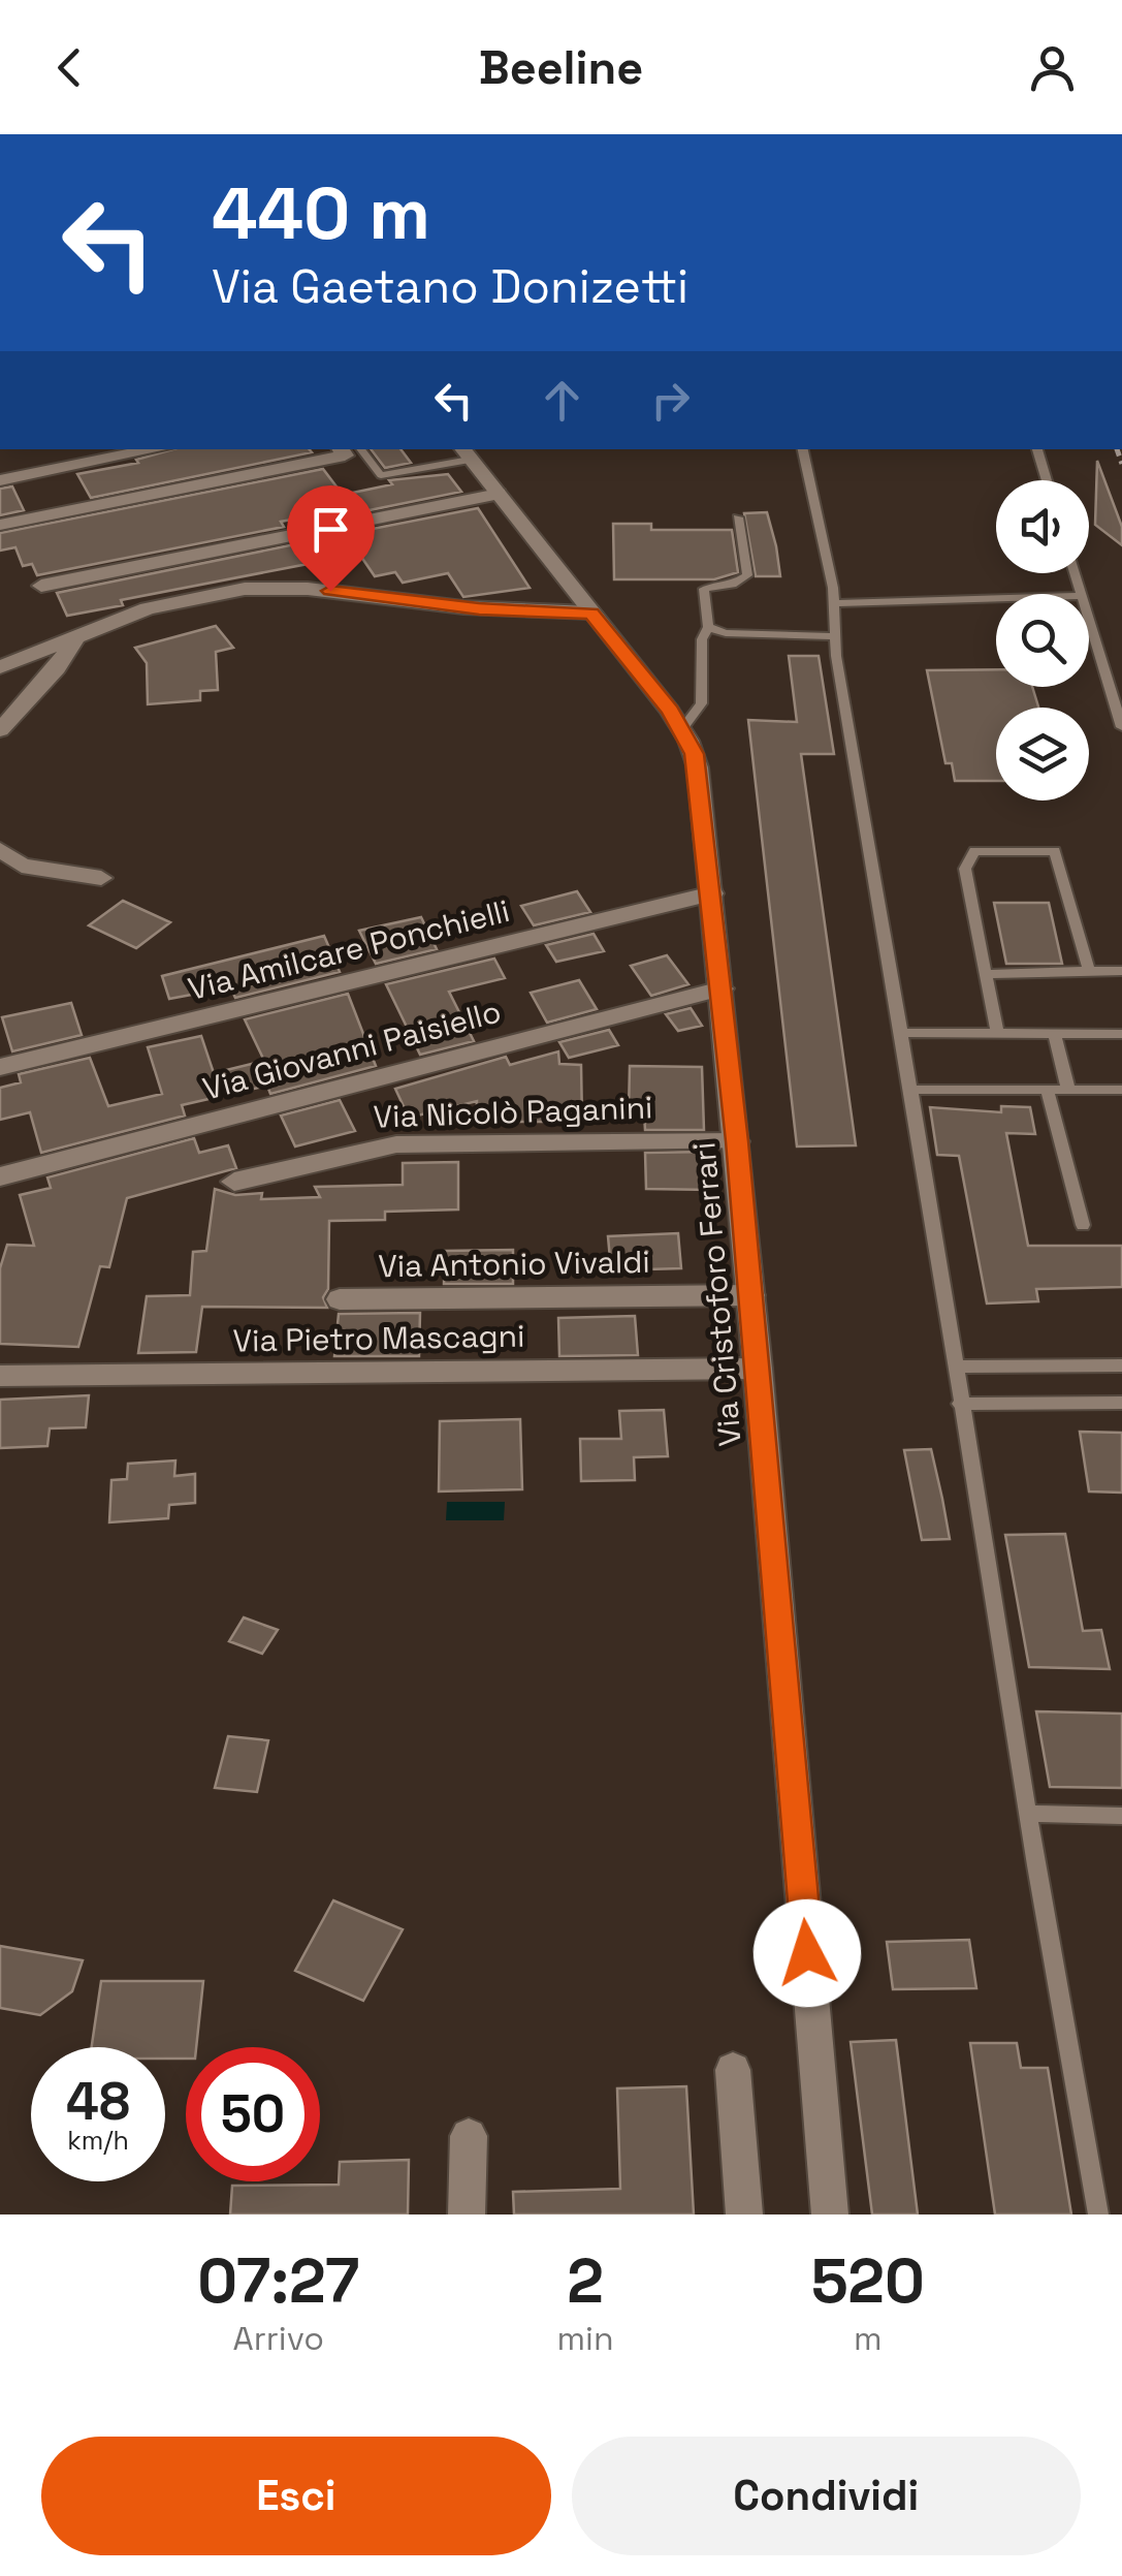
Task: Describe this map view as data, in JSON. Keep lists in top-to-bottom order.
{
  "streets": {
    "street": [
      "Via Amilcare Ponchielli",
      "Via Giovanni Paisiello",
      "Via Nicolò Paganini",
      "Via Antonio Vivaldi",
      "Via Cristoforo Ferrari",
      "Via Pietro Mascagni"
    ]
  },
  "crossings": [
    ["Via Amilcare Ponchielli", "Via Cristoforo Ferrari"],
    ["Via Giovanni Paisiello", "Via Cristoforo Ferrari"],
    ["Via Nicolò Paganini", "Via Cristoforo Ferrari"],
    ["Via Antonio Vivaldi", "Via Cristoforo Ferrari"],
    ["Via Cristoforo Ferrari", "Via Pietro Mascagni"]
  ],
  "page": {
    "header": "Beeline",
    "turn": ["440 m", "Via Gaetano Donizetti"],
    "speed": "48 km/h",
    "limit": "50",
    "eta": [
      "07:27",
      "Arrivo",
      "2",
      "min",
      "520",
      "m"
    ],
    "buttons": ["Esci", "Condividi"]
  }
}
